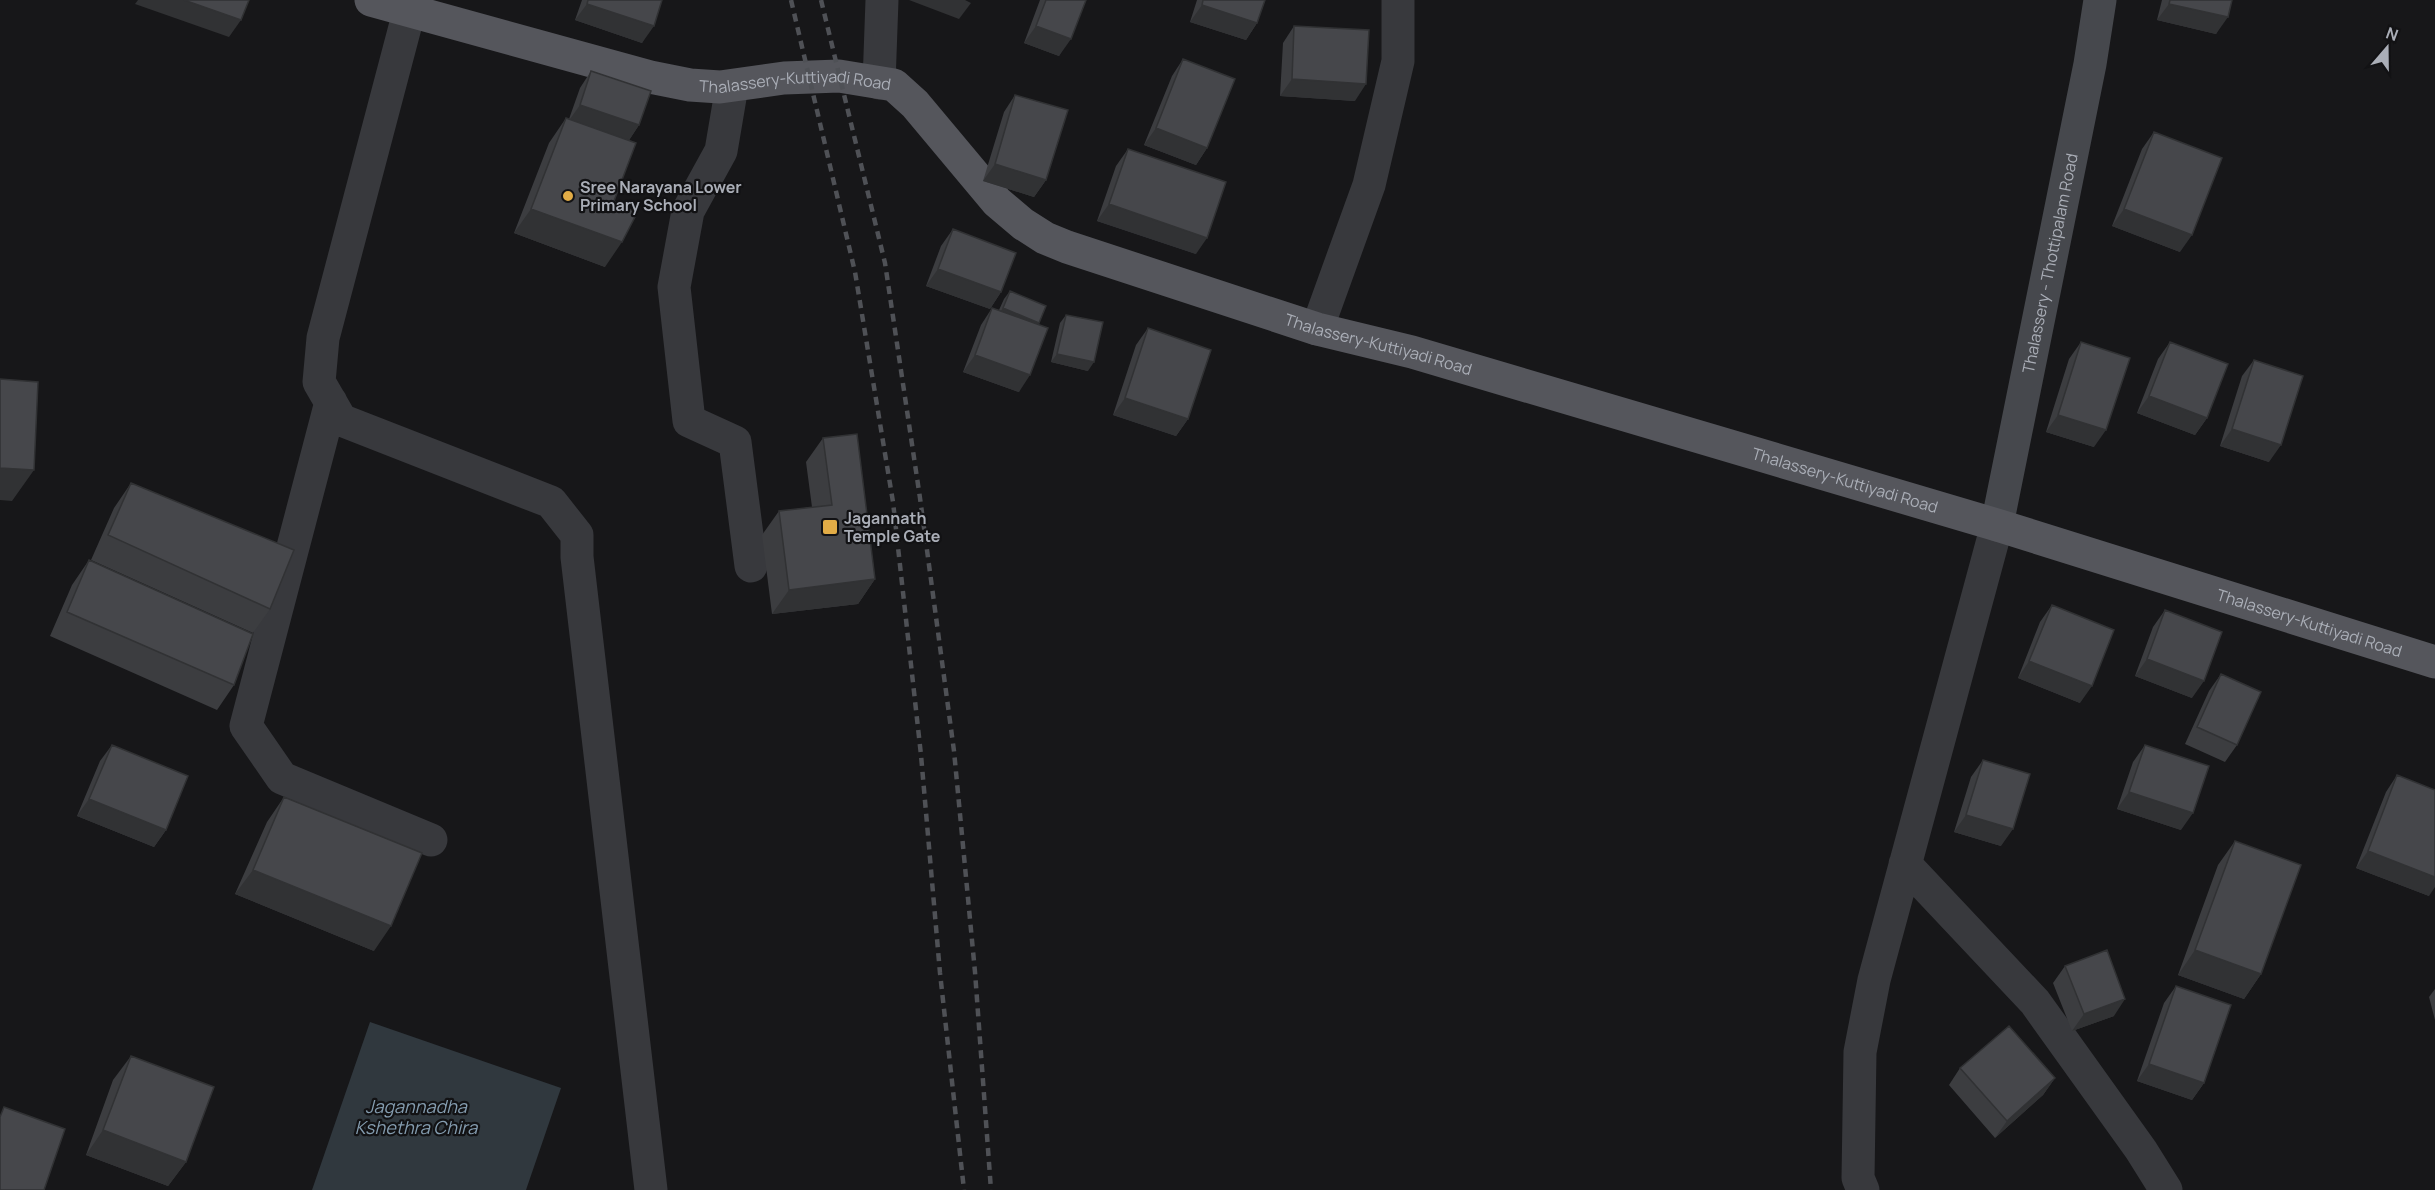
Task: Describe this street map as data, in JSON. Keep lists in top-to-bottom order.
{
  "streets": {
    "main road": ["Thalassery-Kuttiyadi Road", "Thalassery - Thottipalam Road"]
  },
  "crossings": [
    ["Thalassery-Kuttiyadi Road", "Thalassery - Thottipalam Road"]
  ],
  "water": ["Jagannadha Kshethra Chira"],
  "places": {
    "other": ["Sree Narayana Lower Primary School"],
    "transit": ["Jagannath Temple Gate"]
  },
  "north": "top"
}
